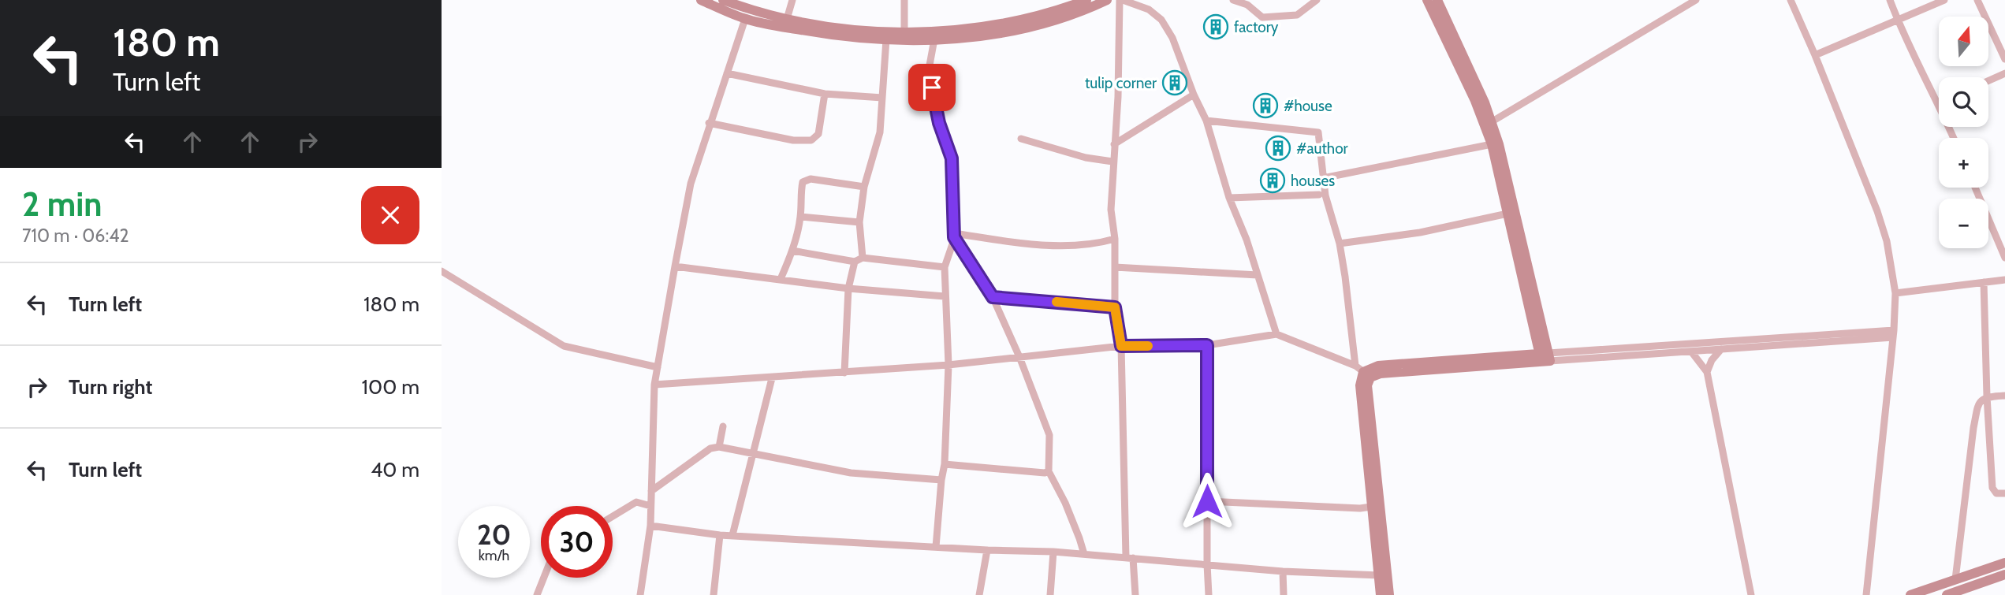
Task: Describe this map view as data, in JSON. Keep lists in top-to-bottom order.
{
  "places": {
    "building": [
      "factory",
      "tulip corner",
      "#house",
      "#author",
      "houses"
    ]
  },
  "north": "top",
  "page": {
    "turn": ["180 m", "Turn left"],
    "map_buttons": ["+", "−"],
    "heading": ["2 min", "710 m · 06:42"],
    "list": [
      {
        "name": "Turn left",
        "value": "180 m"
      },
      {
        "name": "Turn right",
        "value": "100 m"
      },
      {
        "name": "Turn left",
        "value": "40 m"
      }
    ],
    "speed": "20 km/h",
    "limit": "30"
  }
}
